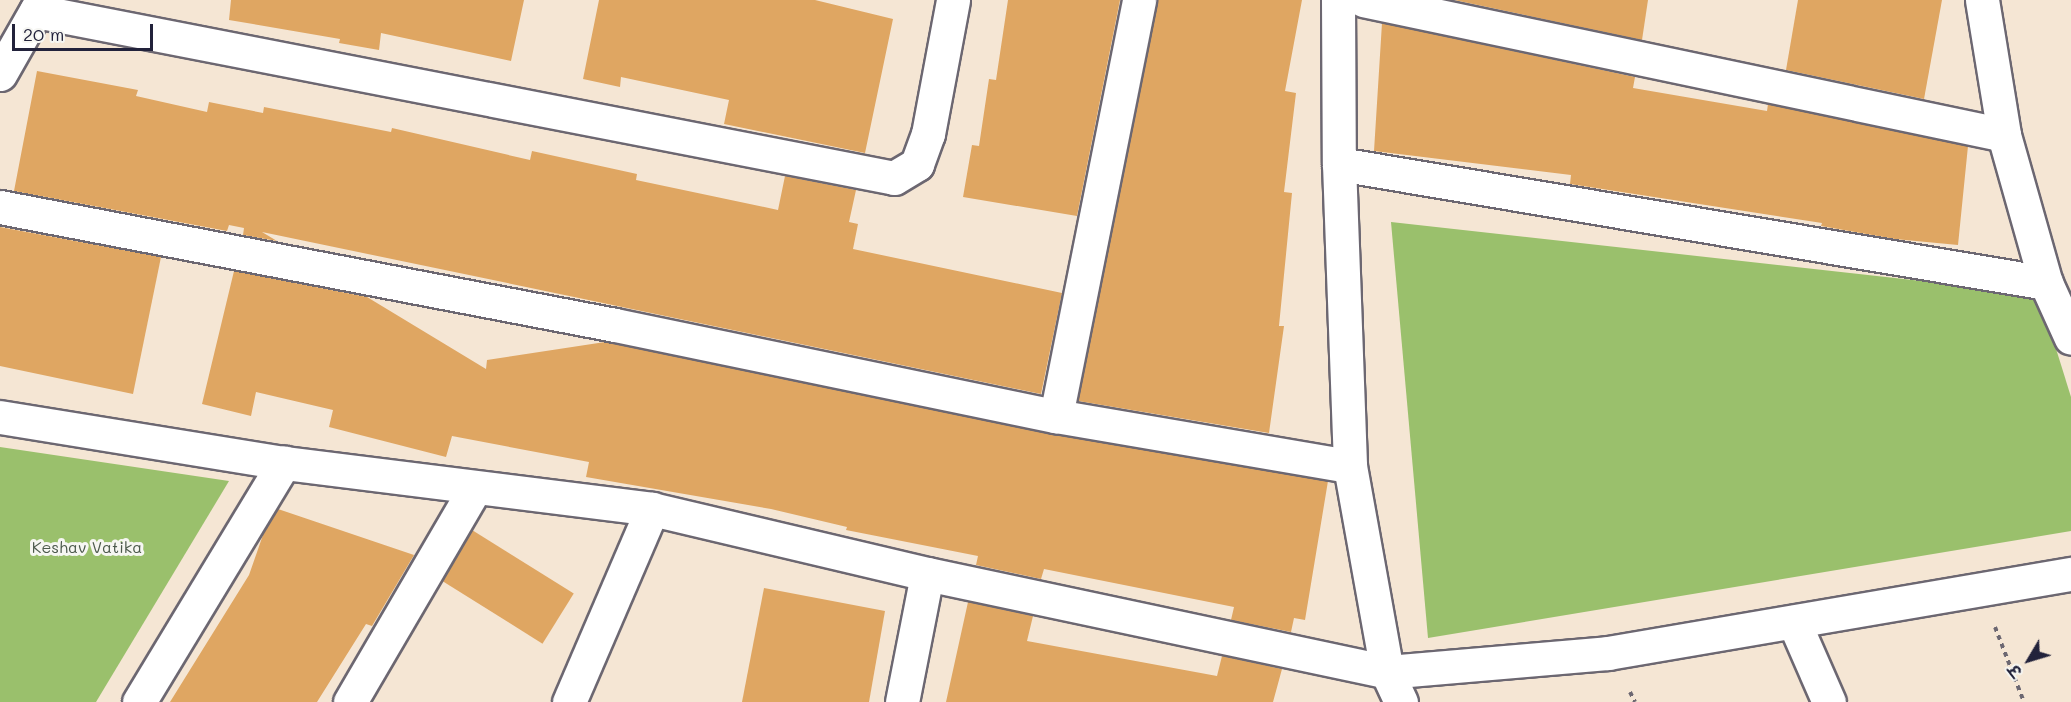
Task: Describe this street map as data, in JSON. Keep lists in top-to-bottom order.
{
  "parks": ["Keshav Vatika"],
  "scale_bar": "20 m",
  "north": "bottom left"
}
